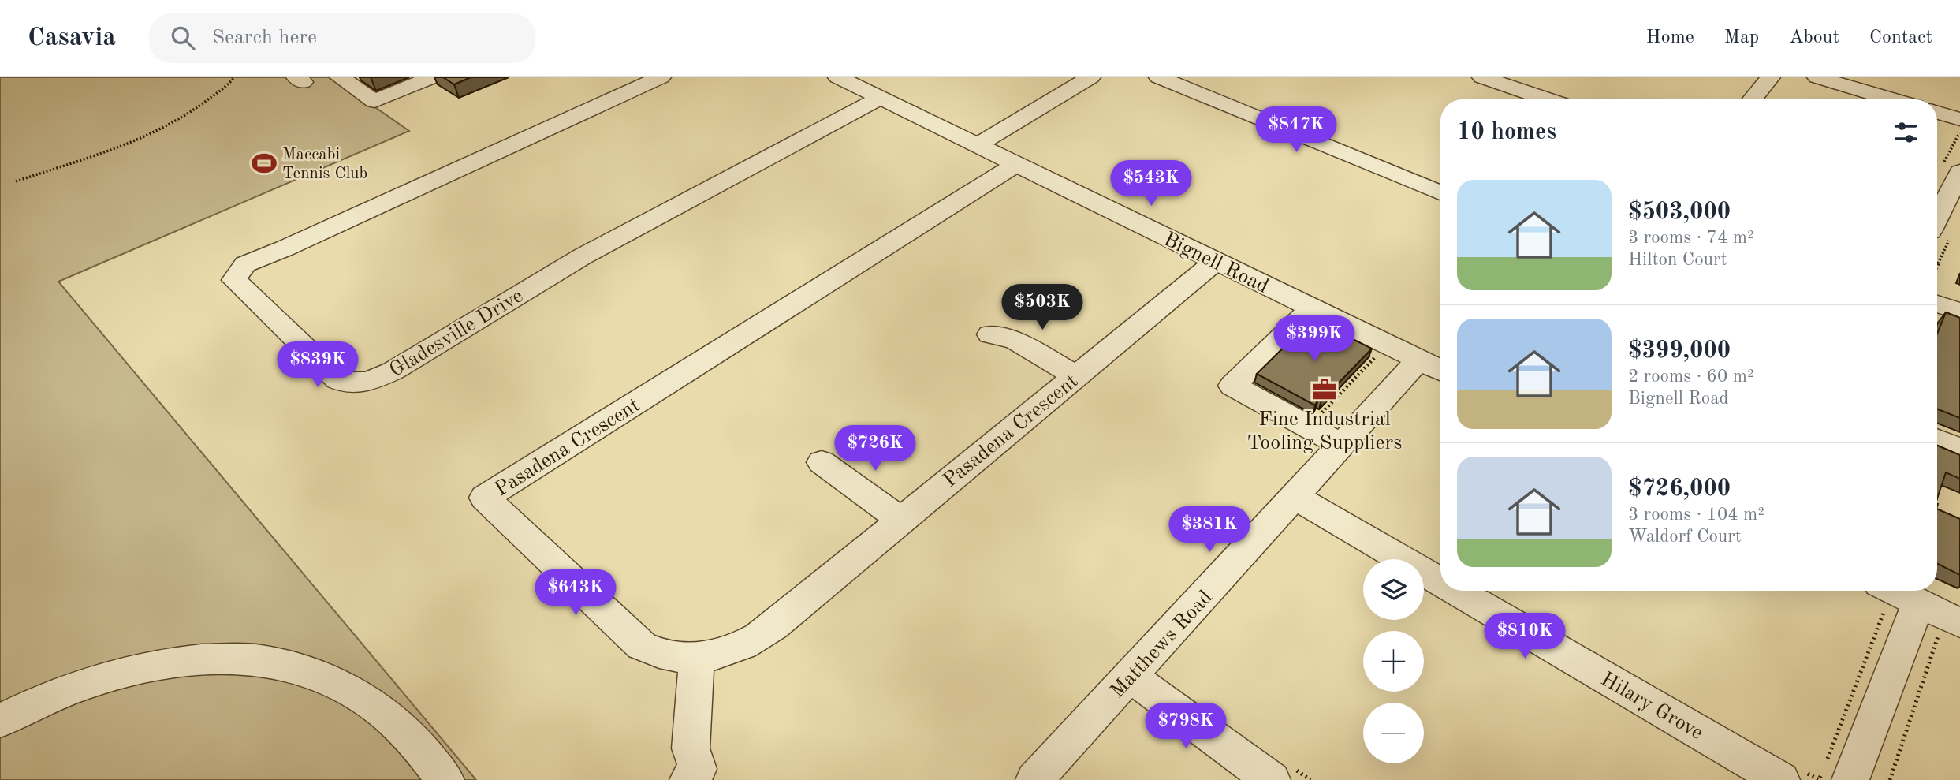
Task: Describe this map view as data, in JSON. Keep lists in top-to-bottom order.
{
  "streets": {
    "street": [
      "Bignell Road",
      "Gladesville Drive",
      "Pasadena Crescent",
      "Matthews Road",
      "Hilary Grove"
    ]
  },
  "crossings": [
    ["Bignell Road", "Gladesville Drive"],
    ["Bignell Road", "Pasadena Crescent"],
    ["Bignell Road", "Matthews Road"],
    ["Matthews Road", "Hilary Grove"]
  ],
  "places": {
    "sports": ["Maccabi Tennis Club"],
    "office": ["Fine Industrial Tooling Suppliers"]
  },
  "page": {
    "header": "Casavia",
    "search": "Search here",
    "nav": [
      "Home",
      "Map",
      "About",
      "Contact"
    ],
    "heading": "10 homes",
    "price": [
      "$847K",
      "$543K",
      "$503K",
      "$399K",
      "$839K",
      "$726K",
      "$381K",
      "$643K",
      "$810K",
      "$798K"
    ],
    "list": [
      {
        "name": "$503,000",
        "note": "3 rooms · 74 m² · Hilton Court"
      },
      {
        "name": "$399,000",
        "note": "2 rooms · 60 m² · Bignell Road"
      },
      {
        "name": "$726,000",
        "note": "3 rooms · 104 m² · Waldorf Court"
      }
    ],
    "map_buttons": ["+", "−"]
  }
}
